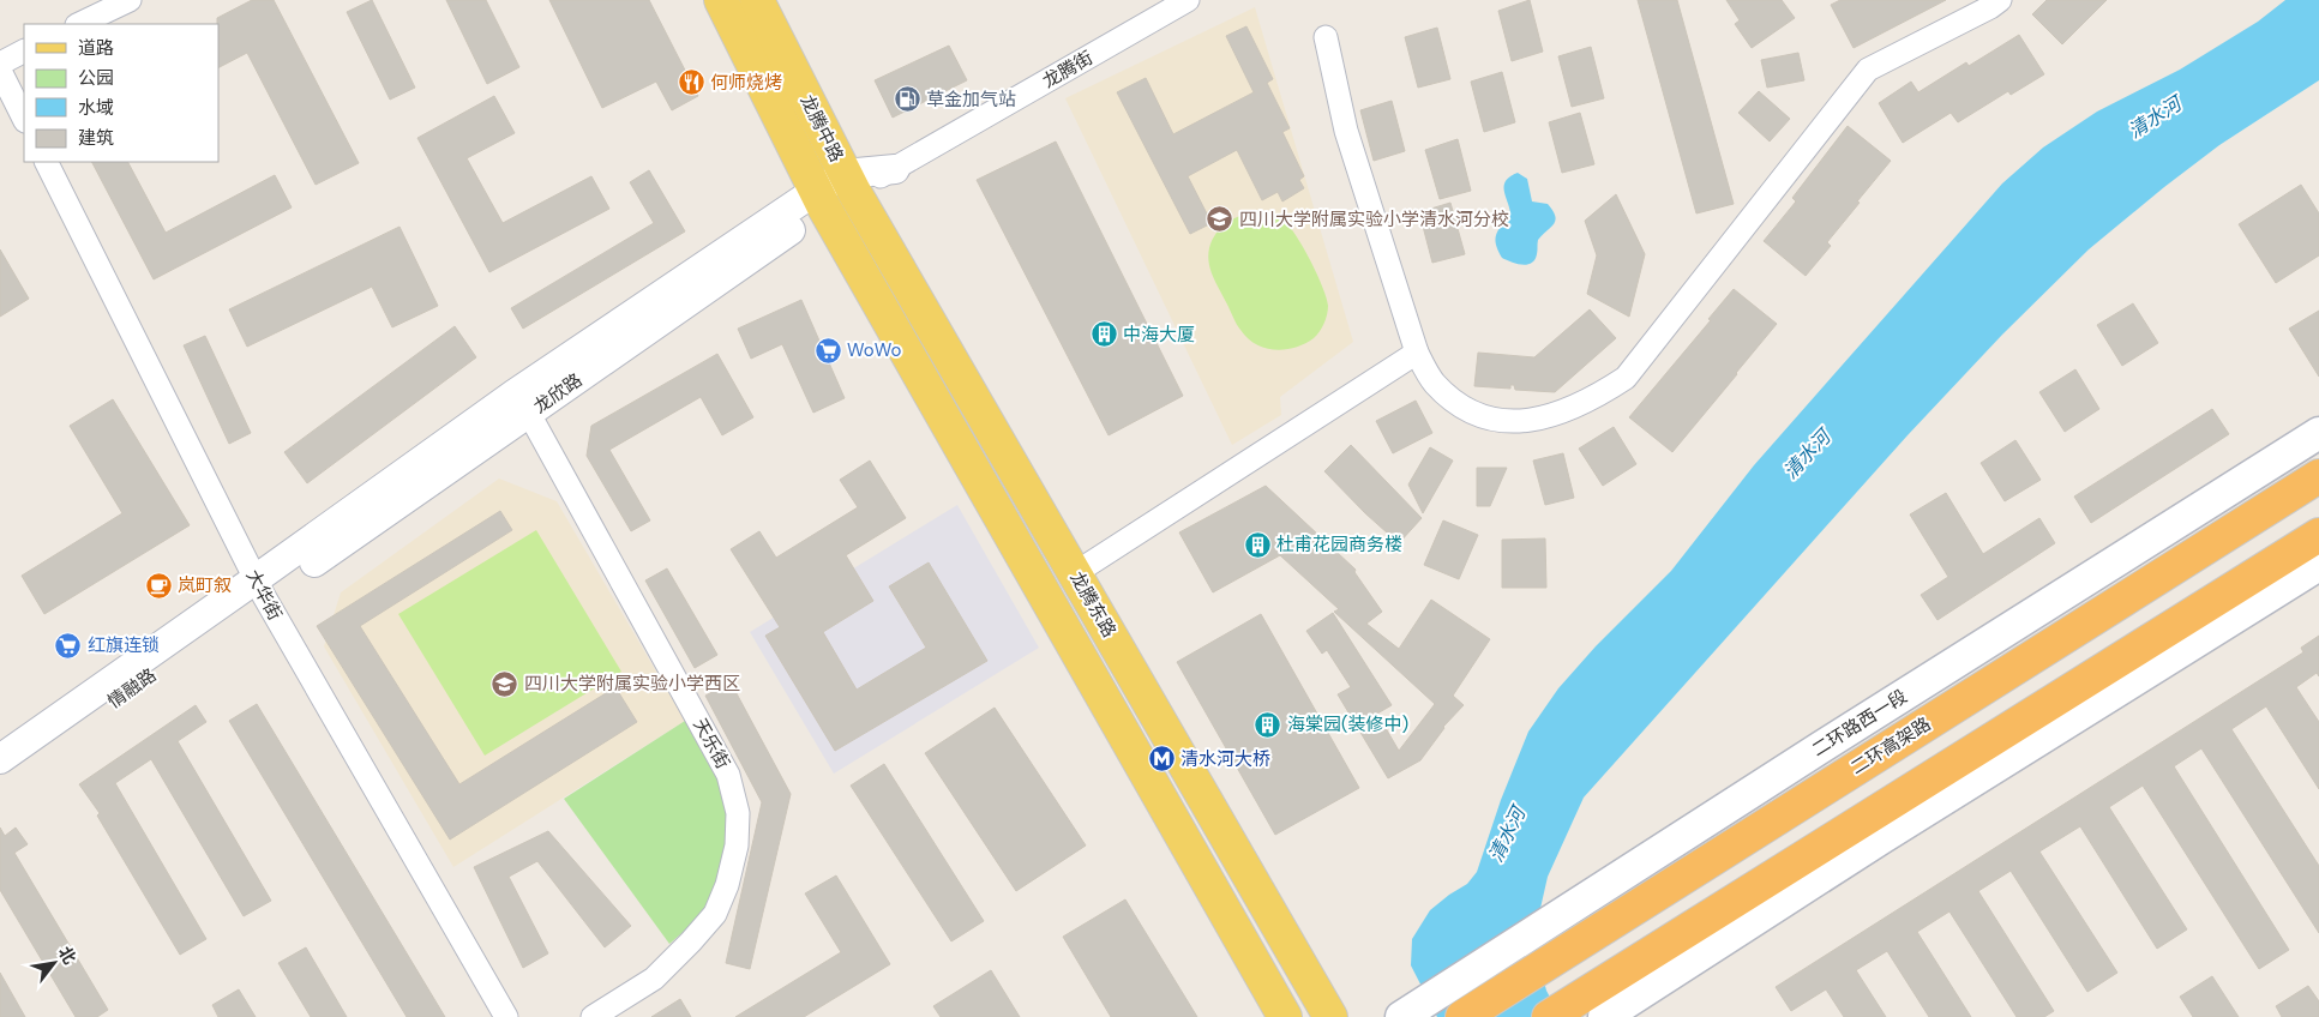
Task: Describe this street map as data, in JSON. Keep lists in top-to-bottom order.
{
  "streets": {
    "highway": ["二环高架路"],
    "main road": ["龙腾中路", "龙腾东路", "二环路西一段"],
    "street": [
      "龙腾街",
      "龙欣路",
      "大华街",
      "情融路",
      "天乐街"
    ]
  },
  "crossings": [
    ["龙腾中路", "龙欣路"],
    ["龙腾中路", "龙腾东路"],
    ["龙欣路", "大华街"],
    ["龙欣路", "龙腾东路"],
    ["龙欣路", "情融路"],
    ["龙欣路", "天乐街"],
    ["大华街", "情融路"]
  ],
  "water": ["清水河"],
  "places": {
    "restaurant": ["何师烧烤"],
    "fuel station": ["草金加气站"],
    "school or university": ["四川大学附属实验小学清水河分校", "四川大学附属实验小学西区"],
    "building": ["中海大厦", "杜甫花园商务楼", "海棠园(装修中)"],
    "supermarket": ["WoWo", "红旗连锁"],
    "cafe": ["岚町叙"],
    "metro station": ["清水河大桥"]
  },
  "legend": [
    "道路",
    "公园",
    "水域",
    "建筑"
  ],
  "north": "top right"
}
